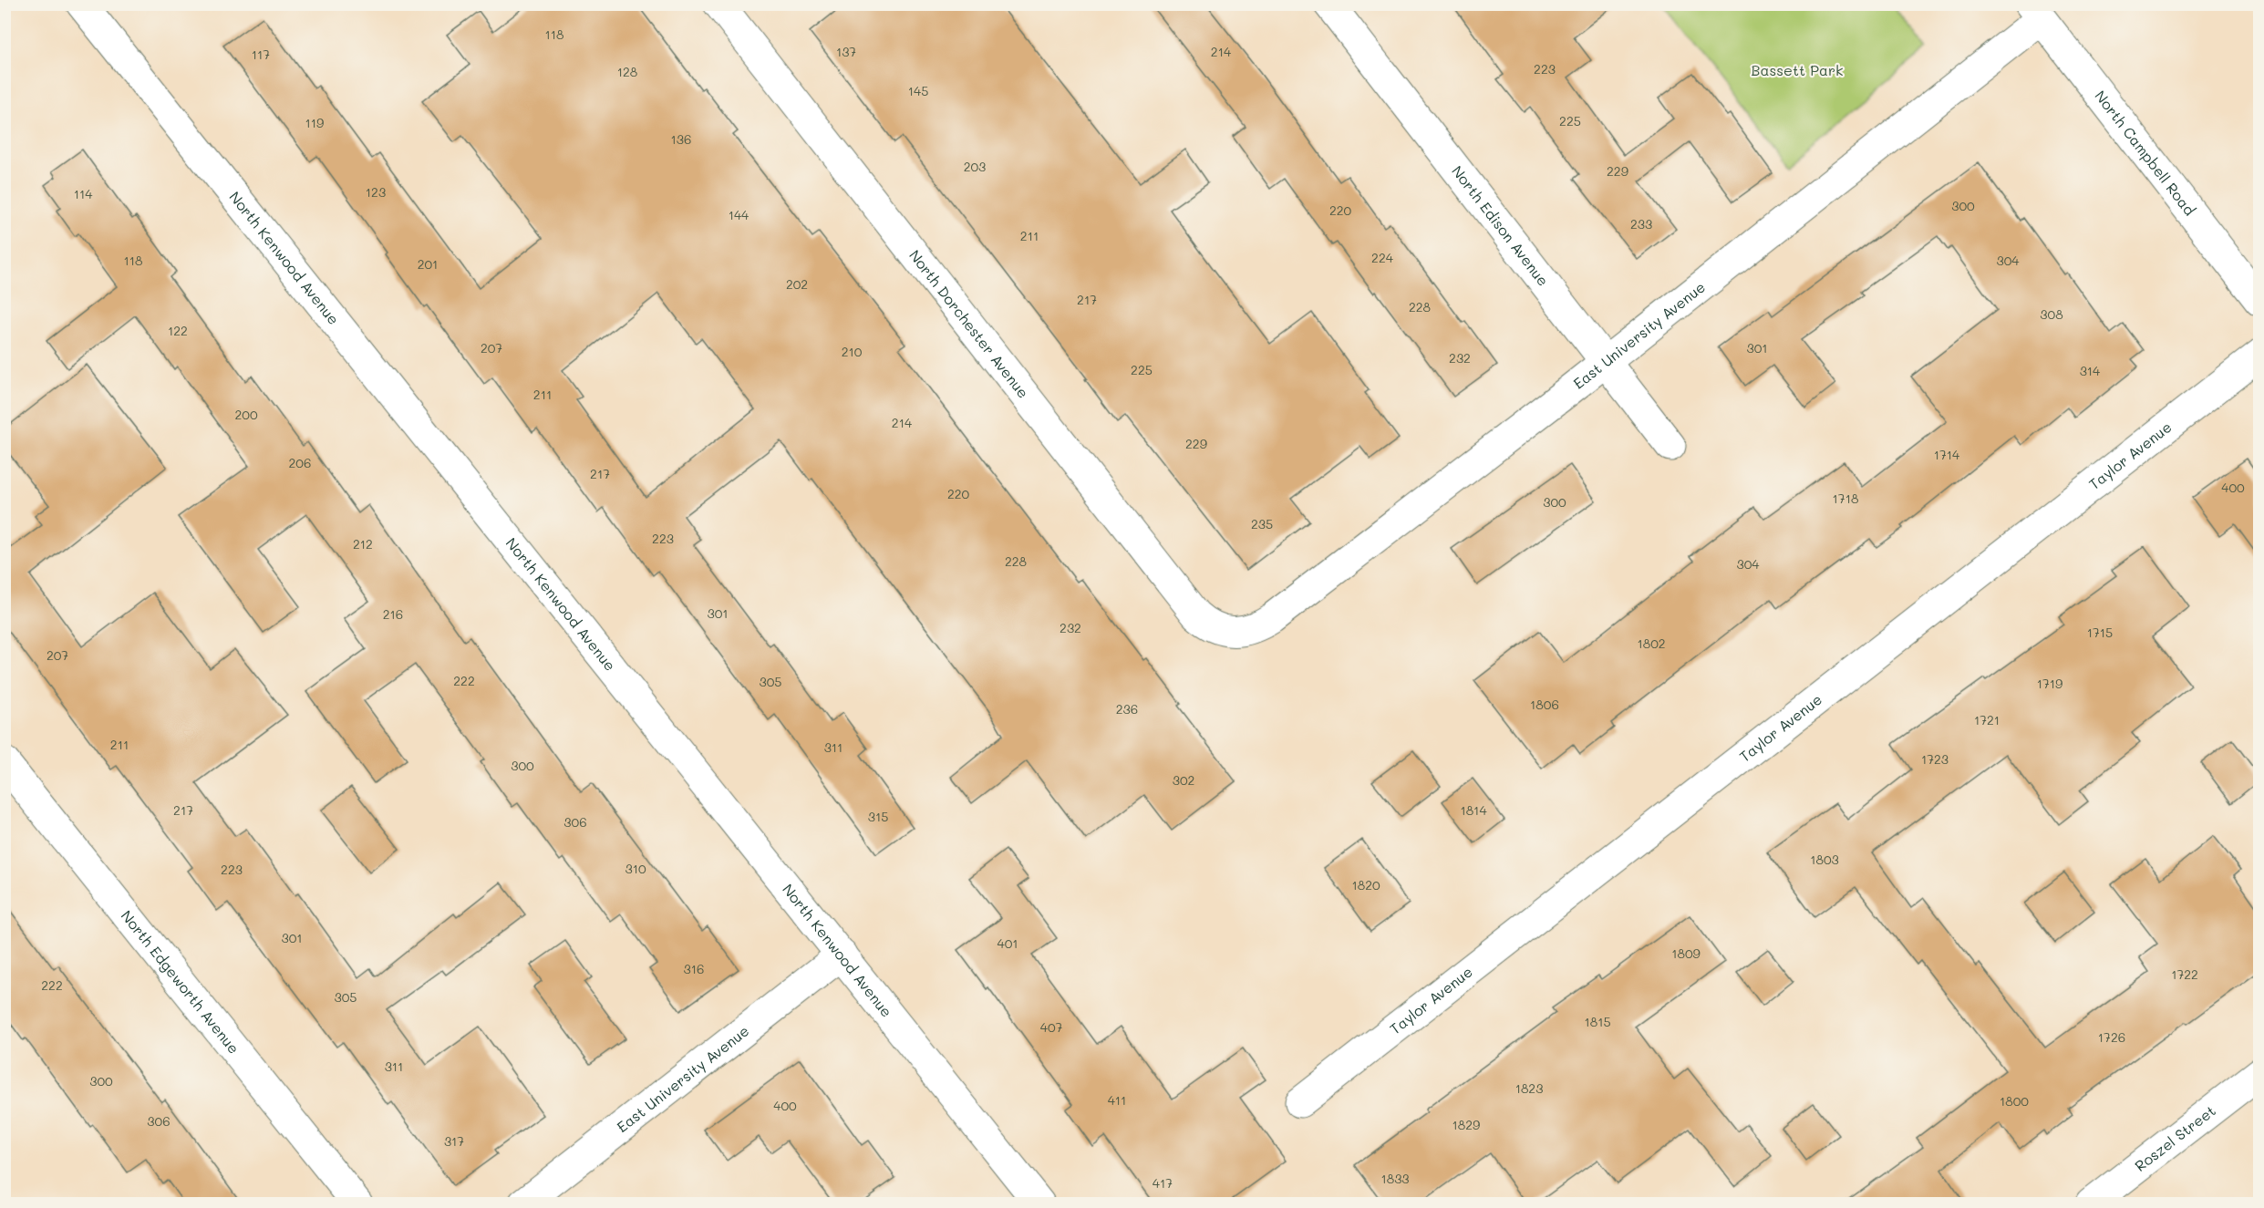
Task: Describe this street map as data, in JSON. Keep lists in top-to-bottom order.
{
  "streets": {
    "street": [
      "North Campbell Road",
      "North Edison Avenue",
      "North Kenwood Avenue",
      "North Dorchester Avenue",
      "East University Avenue",
      "Taylor Avenue",
      "North Edgeworth Avenue",
      "Roszel Street"
    ]
  },
  "crossings": [
    ["North Campbell Road", "East University Avenue"],
    ["North Edison Avenue", "East University Avenue"],
    ["North Kenwood Avenue", "East University Avenue"],
    ["North Dorchester Avenue", "East University Avenue"]
  ],
  "parks": ["Bassett Park"],
  "house_numbers": [
    "118",
    "137",
    "214",
    "117",
    "223",
    "128",
    "145",
    "225",
    "119",
    "136",
    "203",
    "229",
    "123",
    "114",
    "300",
    "220",
    "144",
    "233",
    "211",
    "224",
    "118",
    "304",
    "201",
    "202",
    "217",
    "228",
    "308",
    "122",
    "207",
    "301",
    "210",
    "232",
    "225",
    "314",
    "211",
    "200",
    "214",
    "229",
    "1714",
    "206",
    "217",
    "400",
    "220",
    "1718",
    "300",
    "235",
    "223",
    "212",
    "228",
    "304",
    "301",
    "216",
    "232",
    "1715",
    "1802",
    "207",
    "222",
    "305",
    "1719",
    "1806",
    "236",
    "1721",
    "211",
    "311",
    "1723",
    "300",
    "302",
    "217",
    "1814",
    "315",
    "306",
    "1803",
    "310",
    "223",
    "1820",
    "301",
    "401",
    "1809",
    "316",
    "1722",
    "222",
    "305",
    "1815",
    "407",
    "1726",
    "311",
    "300",
    "1823",
    "411",
    "1800",
    "400",
    "306",
    "1829",
    "317",
    "1833",
    "417"
  ]
}
